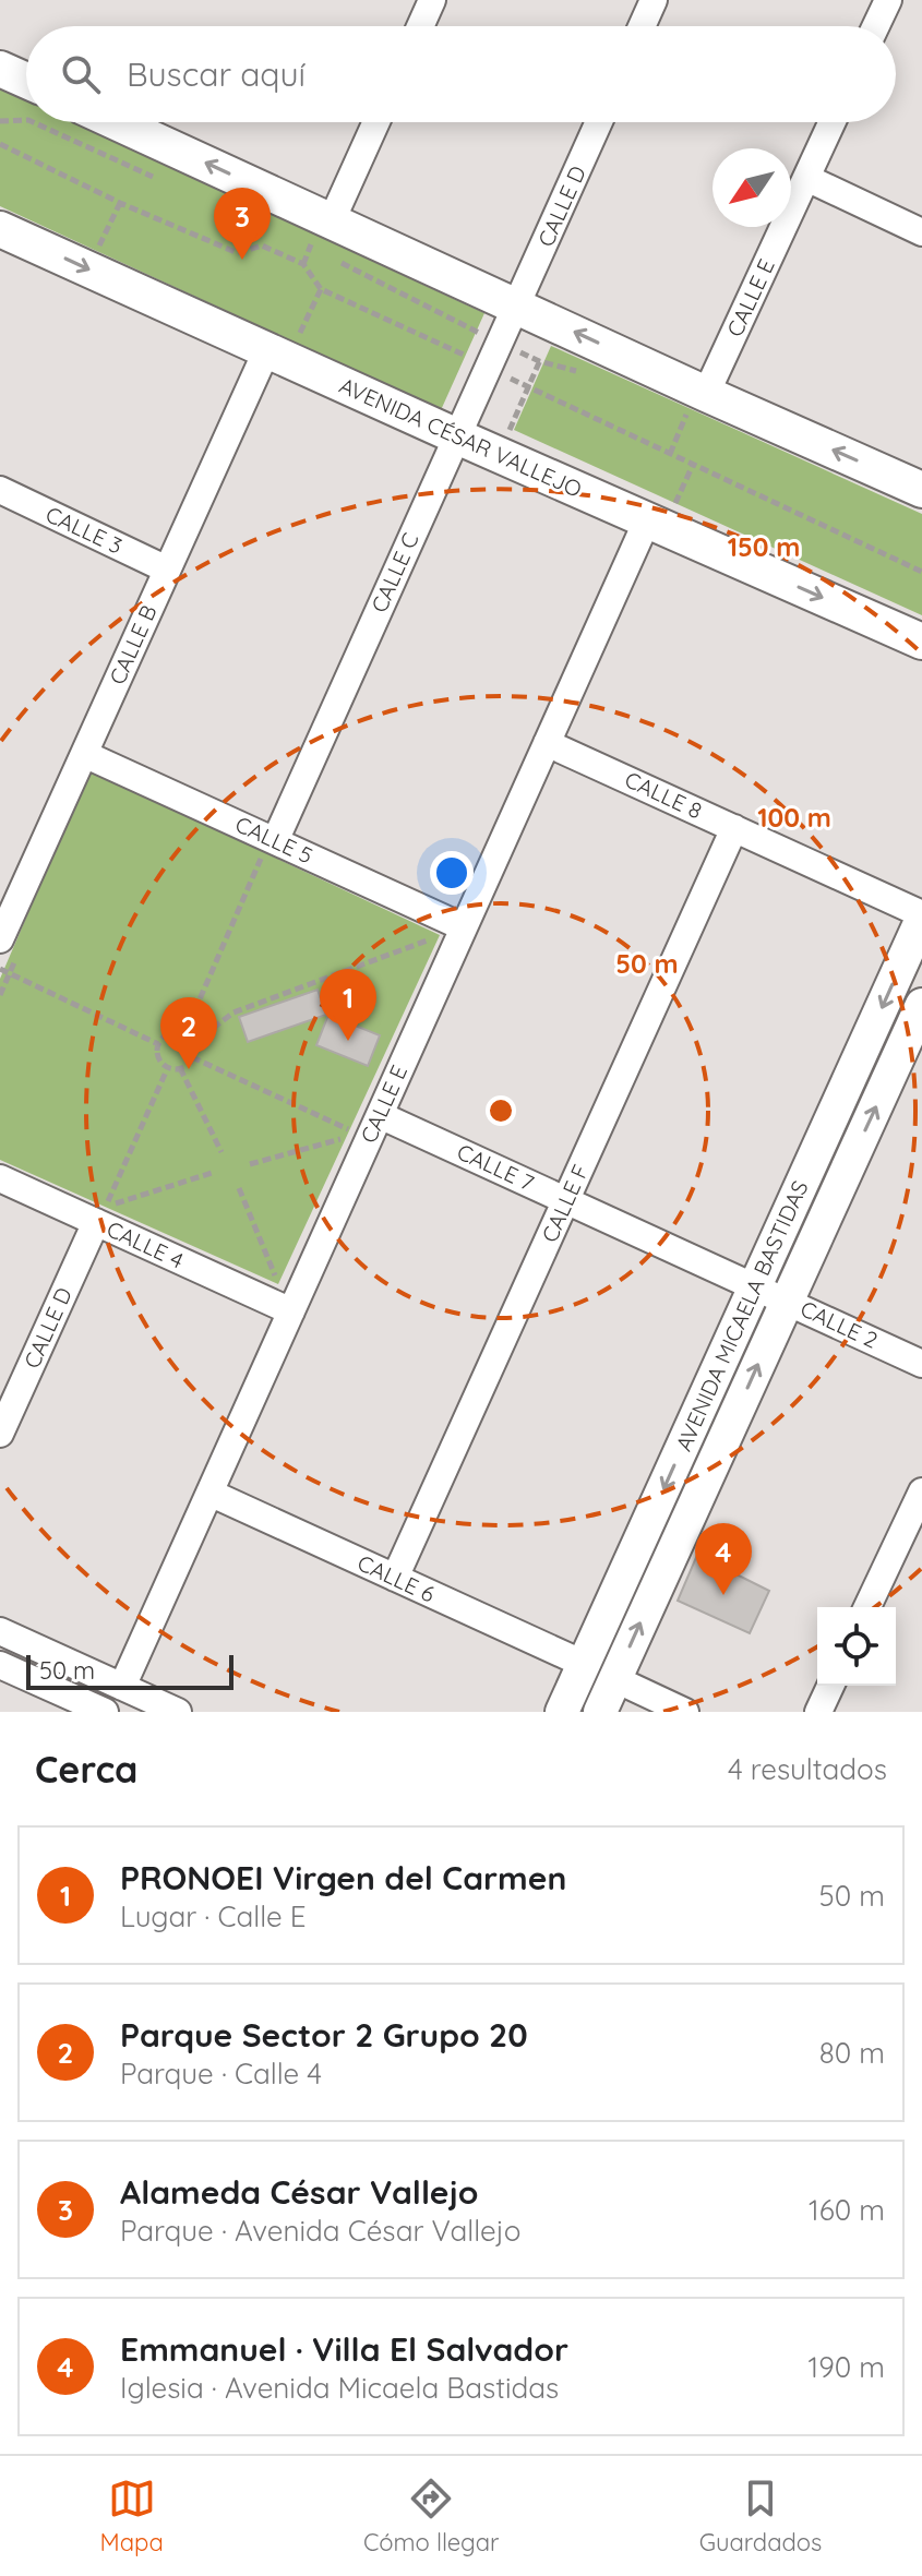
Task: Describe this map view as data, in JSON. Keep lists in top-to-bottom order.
{
  "streets": {
    "main road": ["AVENIDA CÉSAR VALLEJO"],
    "street": [
      "CALLE D",
      "CALLE E",
      "CALLE 3",
      "CALLE C",
      "CALLE B",
      "CALLE 8",
      "CALLE 5",
      "CALLE 7",
      "CALLE F",
      "CALLE 4",
      "AVENIDA MICAELA BASTIDAS",
      "CALLE 2",
      "CALLE 6"
    ]
  },
  "crossings": [
    ["CALLE D", "CALLE C"],
    ["CALLE D", "CALLE 4"],
    ["CALLE E", "AVENIDA CÉSAR VALLEJO"],
    ["CALLE E", "CALLE 8"],
    ["CALLE E", "CALLE 5"],
    ["CALLE E", "CALLE 7"],
    ["CALLE E", "CALLE 4"],
    ["CALLE E", "CALLE 6"],
    ["AVENIDA CÉSAR VALLEJO", "CALLE C"],
    ["AVENIDA CÉSAR VALLEJO", "CALLE B"],
    ["CALLE 3", "CALLE B"],
    ["CALLE C", "CALLE 5"],
    ["CALLE B", "CALLE 5"],
    ["CALLE 8", "CALLE F"],
    ["CALLE 8", "AVENIDA MICAELA BASTIDAS"],
    ["CALLE 7", "CALLE F"],
    ["CALLE 7", "AVENIDA MICAELA BASTIDAS"],
    ["CALLE 7", "CALLE 2"],
    ["CALLE F", "CALLE 6"],
    ["AVENIDA MICAELA BASTIDAS", "CALLE 2"],
    ["AVENIDA MICAELA BASTIDAS", "CALLE 6"]
  ],
  "scale_bar": "50 m",
  "north": "bottom left",
  "page": {
    "search": "Buscar aquí",
    "pins": [
      "3",
      "1",
      "2",
      "4"
    ],
    "scale": "50 m",
    "heading": ["Cerca", "4 resultados"],
    "list": [
      {
        "mark": "1",
        "name": "PRONOEI Virgen del Carmen",
        "note": "Lugar · Calle E",
        "value": "50 m"
      },
      {
        "mark": "2",
        "name": "Parque Sector 2 Grupo 20",
        "note": "Parque · Calle 4",
        "value": "80 m"
      },
      {
        "mark": "3",
        "name": "Alameda César Vallejo",
        "note": "Parque · Avenida César Vallejo",
        "value": "160 m"
      },
      {
        "mark": "4",
        "name": "Emmanuel · Villa El Salvador",
        "note": "Iglesia · Avenida Micaela Bastidas",
        "value": "190 m"
      }
    ],
    "nav": ["Mapa", "Cómo llegar", "Guardados"]
  },
  "rings": ["150 m", "100 m", "50 m"]
}
